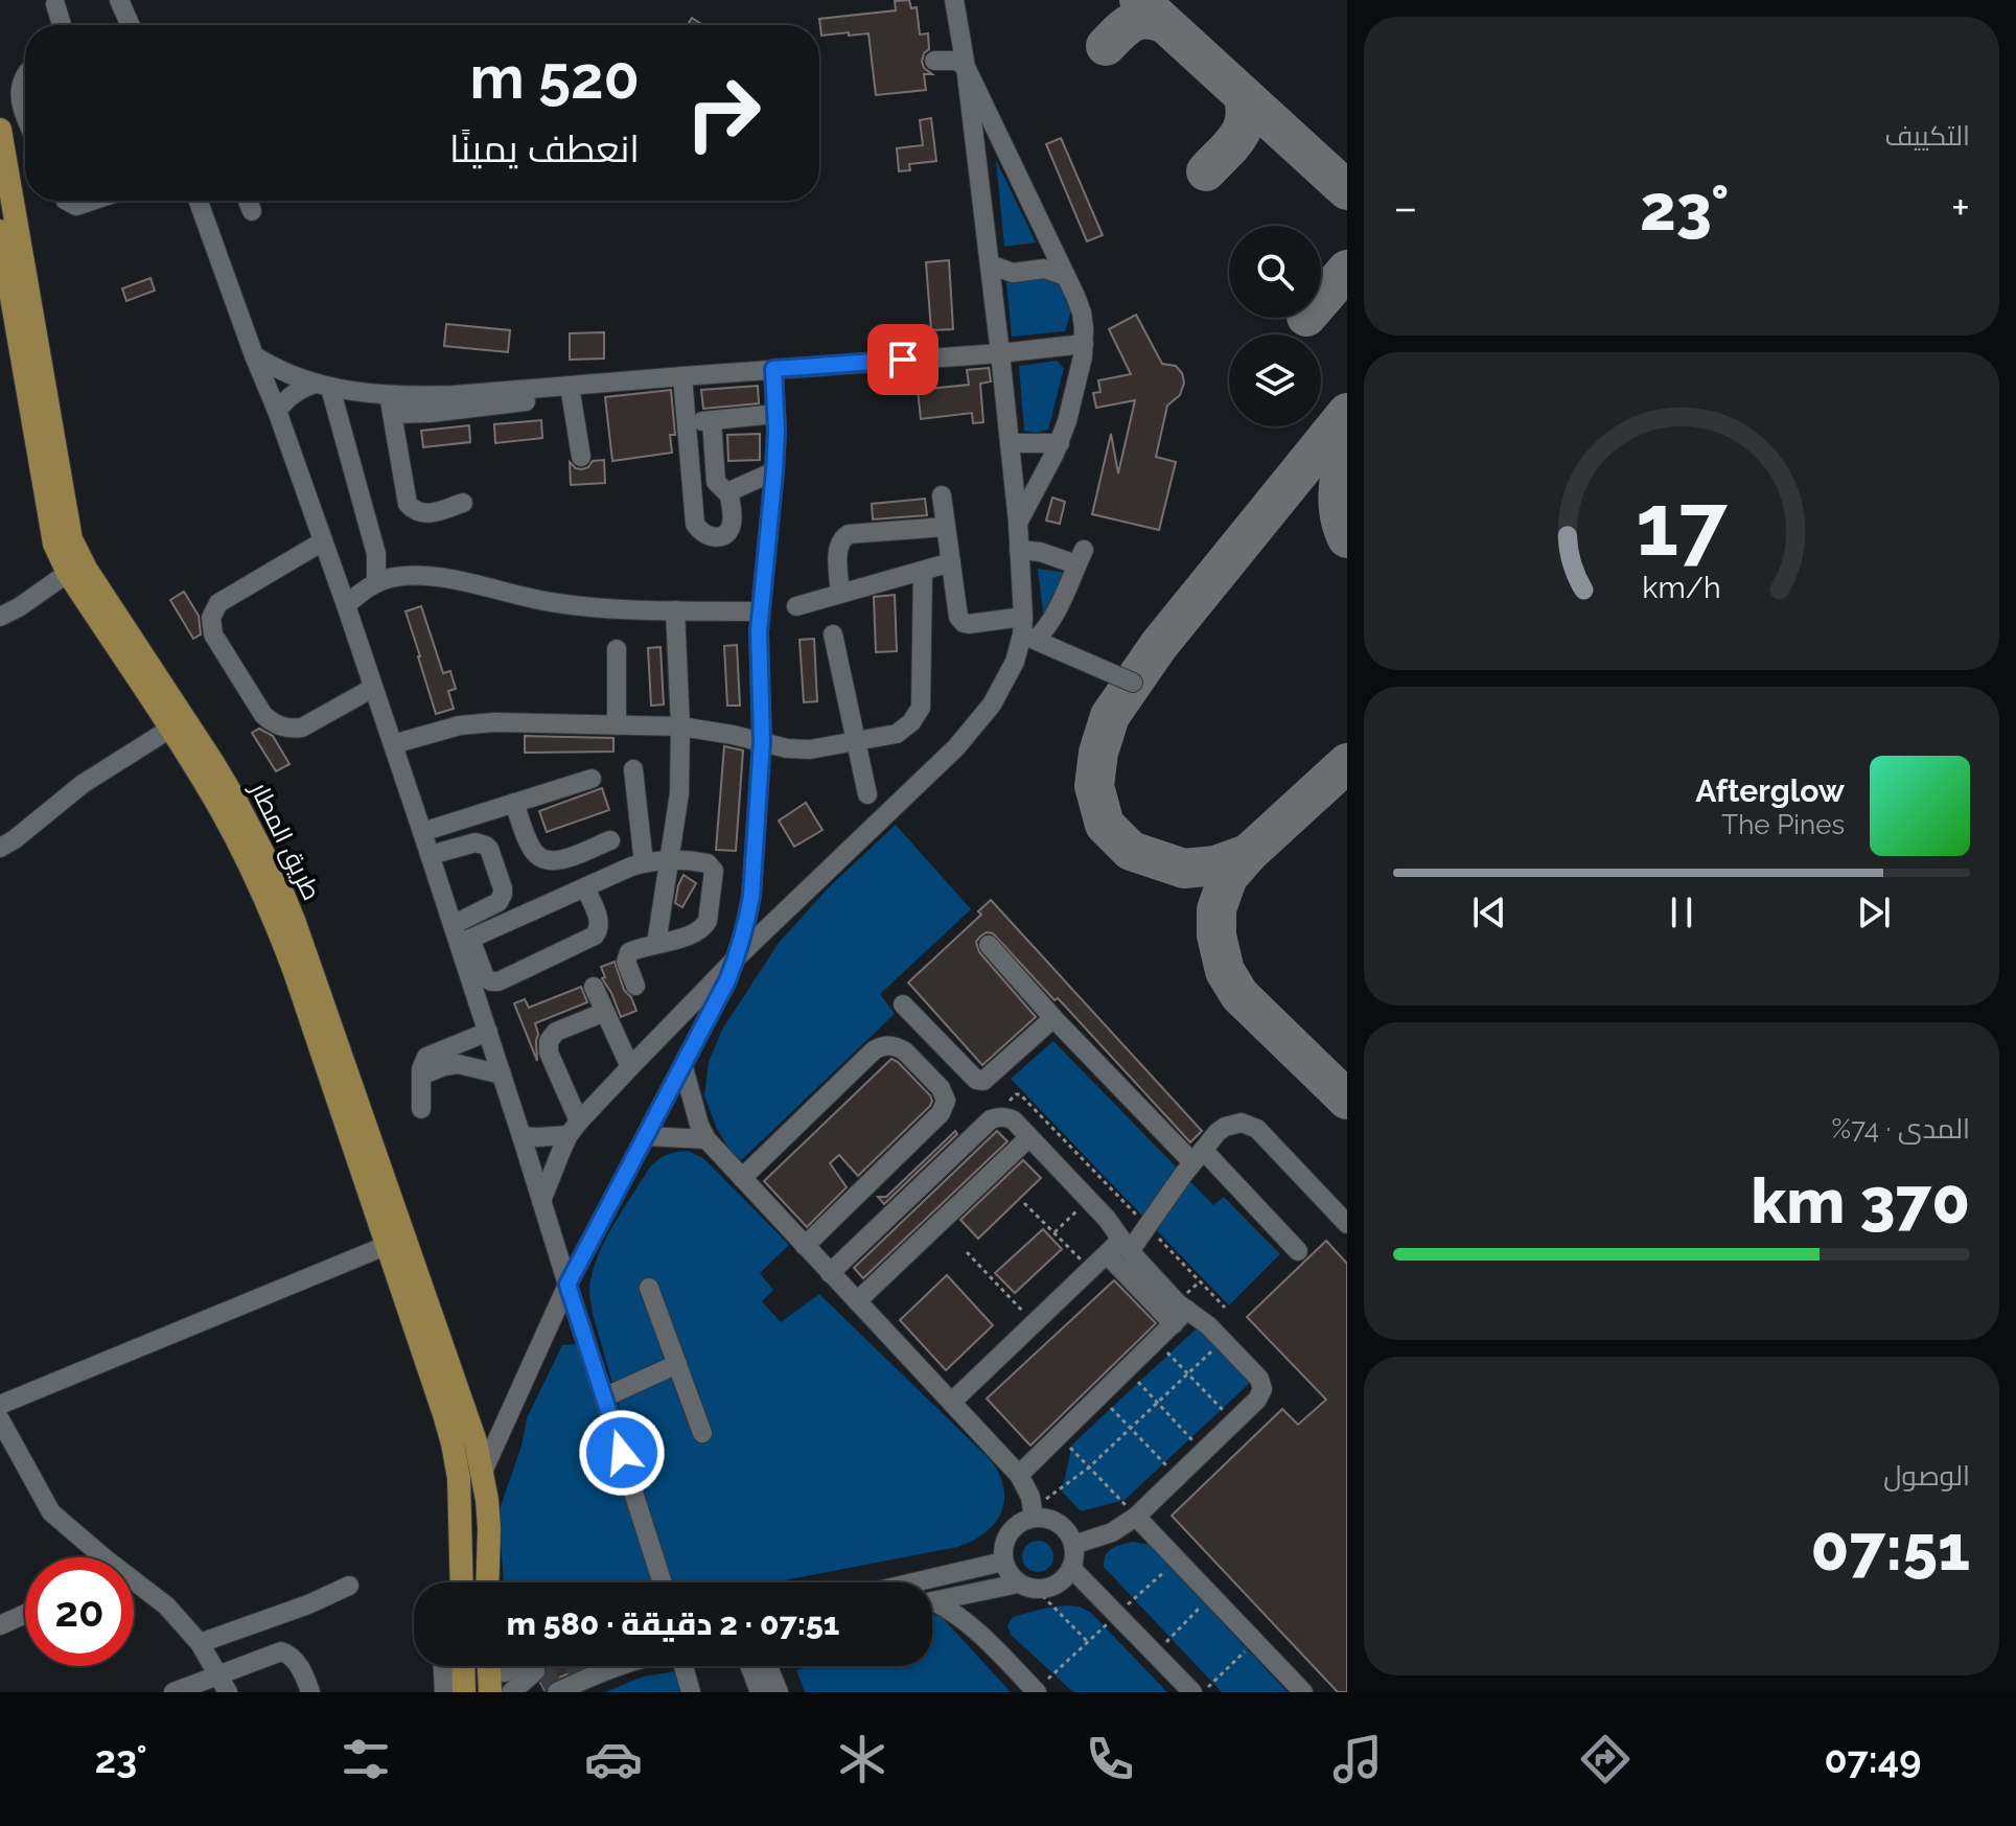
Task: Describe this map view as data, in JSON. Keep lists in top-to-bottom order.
{
  "streets": {
    "main road": ["طريق المطار"]
  },
  "page": {
    "tile": [
      "التكييف",
      ["المدى · 74%", "370 km"],
      ["الوصول", "07:51"]
    ],
    "turn": ["520 m", "انعطف يمينًا"],
    "heat": ["−", "23°", "+"],
    "song": ["Afterglow", "The Pines"],
    "limit": "20",
    "trip": "07:51 · 2 دقيقة · 580 m",
    "tabs": ["07:49", "23°"],
    "gauge": ["17", "km/h"]
  }
}
